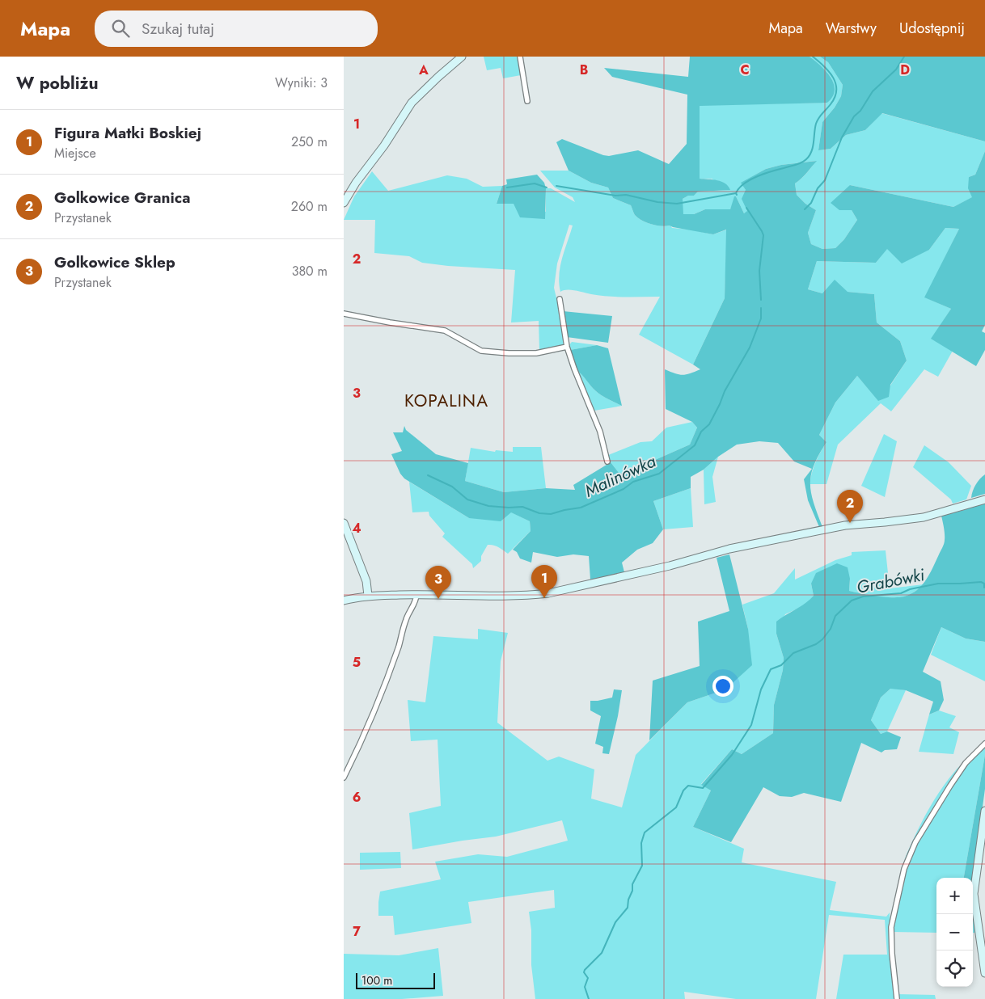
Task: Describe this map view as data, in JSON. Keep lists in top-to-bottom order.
{
  "districts": ["KOPALINA"],
  "water": ["Malinówka", "Grabówki"],
  "scale_bar": "100 m",
  "page": {
    "header": "Mapa",
    "search": "Szukaj tutaj",
    "nav": ["Mapa", "Warstwy", "Udostępnij"],
    "heading": ["W pobliżu", "Wyniki: 3"],
    "list": [
      {
        "mark": "1",
        "name": "Figura Matki Boskiej",
        "note": "Miejsce",
        "value": "250 m"
      },
      {
        "mark": "2",
        "name": "Golkowice Granica",
        "note": "Przystanek",
        "value": "260 m"
      },
      {
        "mark": "3",
        "name": "Golkowice Sklep",
        "note": "Przystanek",
        "value": "380 m"
      }
    ],
    "pins": ["2", "1", "3"],
    "map_buttons": ["+", "−"],
    "scale": "100 m"
  },
  "grid": {
    "columns": [
      "A",
      "B",
      "C",
      "D"
    ],
    "rows": [
      "1",
      "2",
      "3",
      "4",
      "5",
      "6",
      "7"
    ]
  }
}
